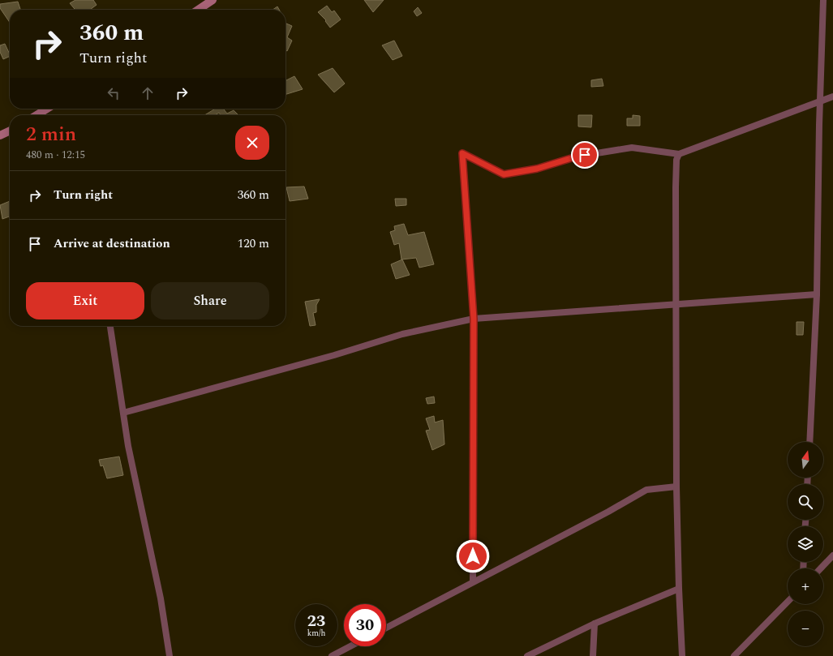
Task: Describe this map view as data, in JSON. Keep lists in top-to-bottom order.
{
  "north": "top",
  "page": {
    "turn": ["360 m", "Turn right"],
    "heading": ["2 min", "480 m · 12:15"],
    "list": [
      {
        "name": "Turn right",
        "value": "360 m"
      },
      {
        "name": "Arrive at destination",
        "value": "120 m"
      }
    ],
    "buttons": ["Exit", "Share"],
    "map_buttons": ["+", "−"],
    "speed": "23 km/h",
    "limit": "30"
  }
}
